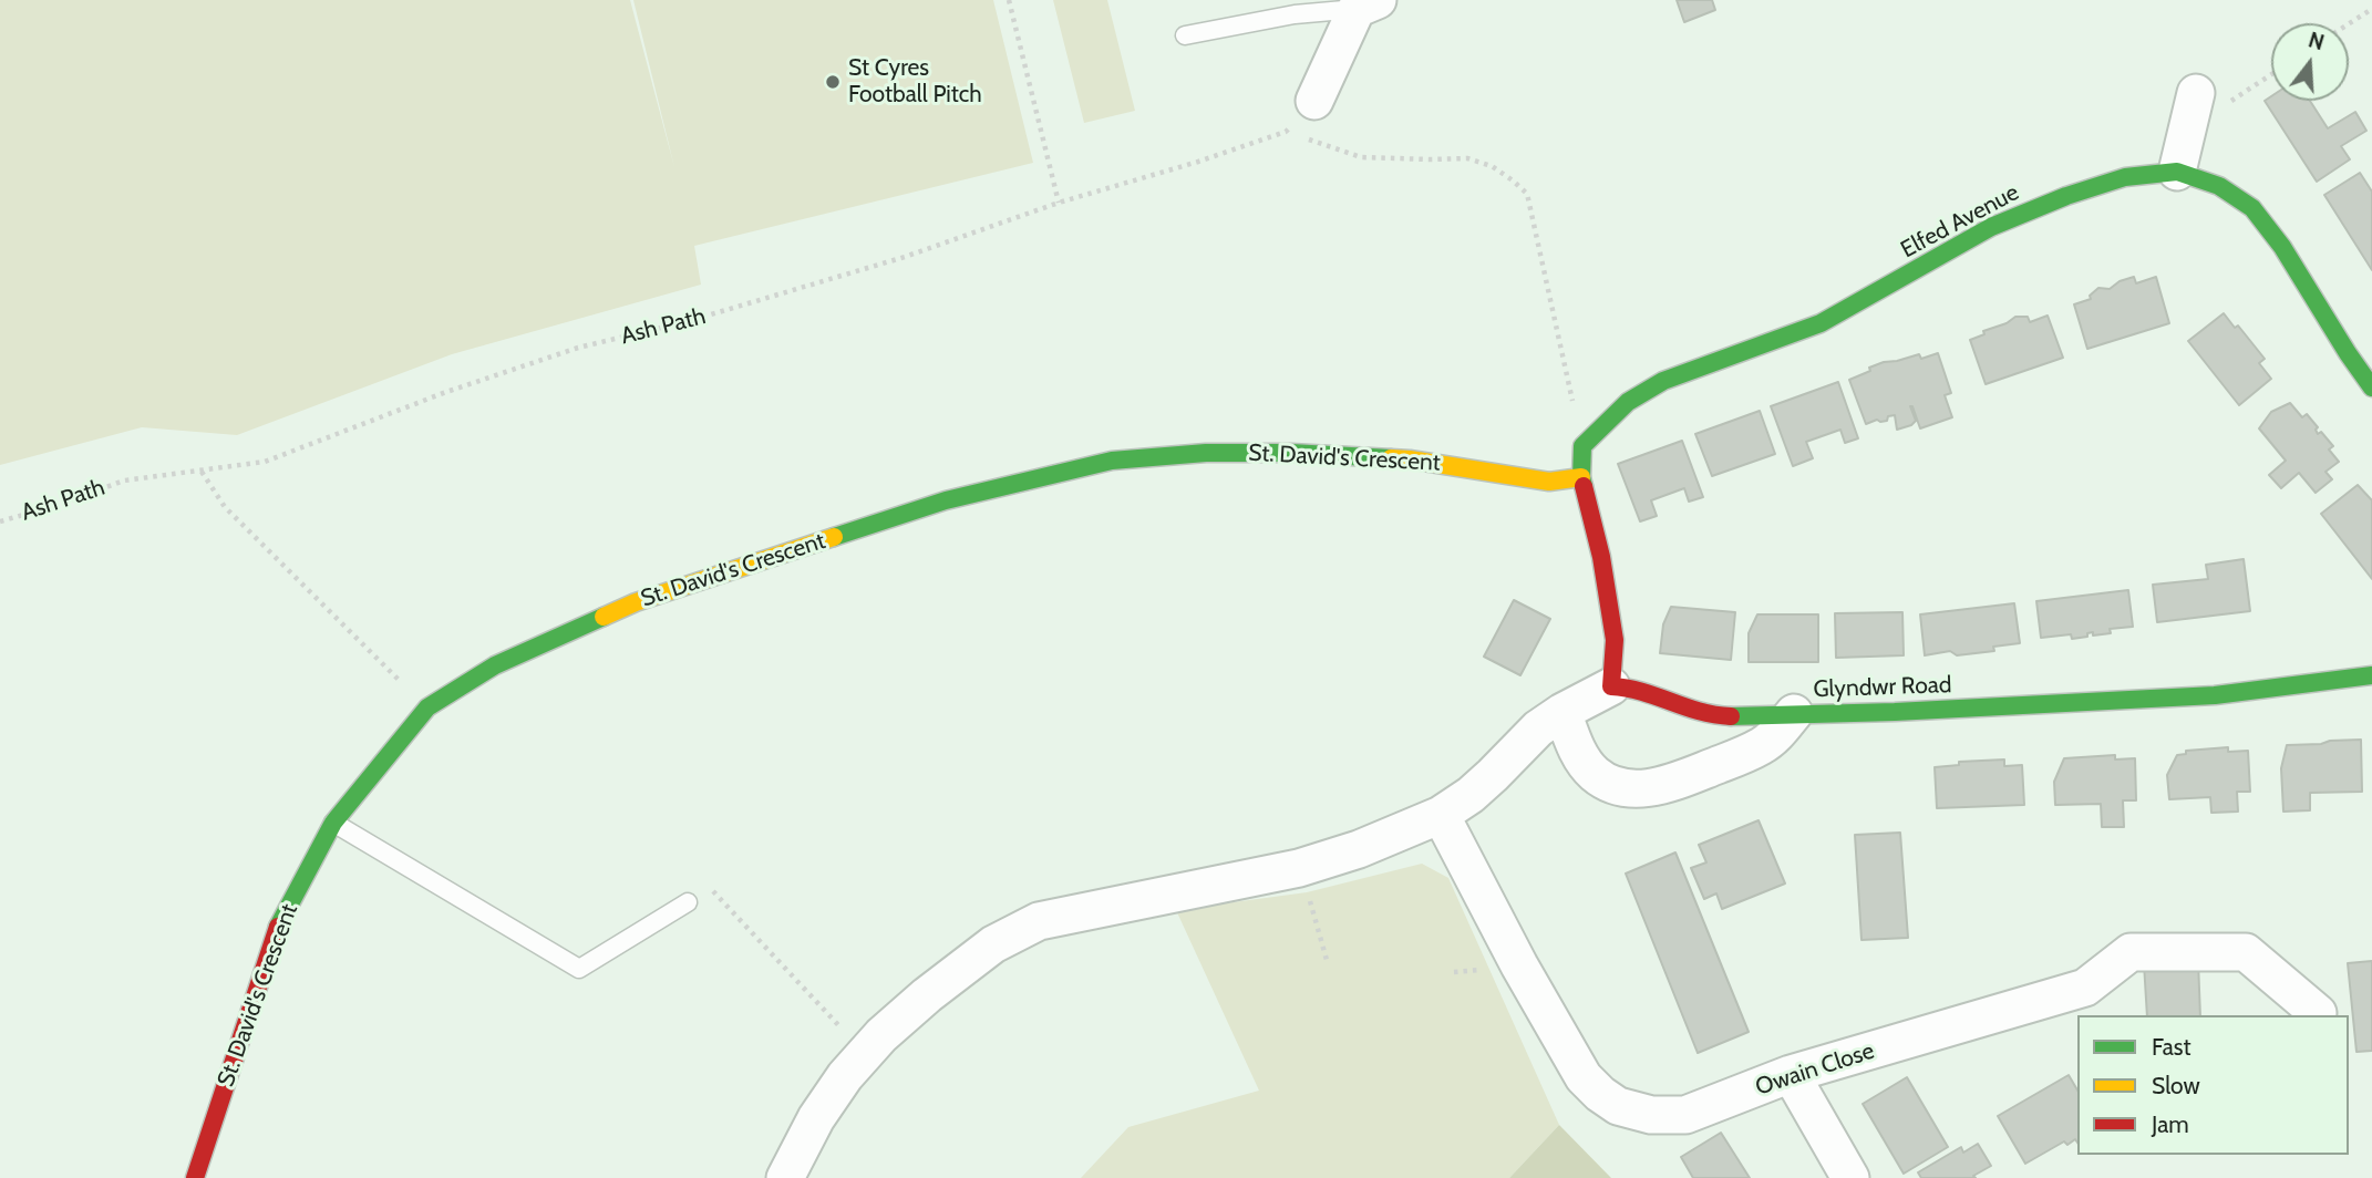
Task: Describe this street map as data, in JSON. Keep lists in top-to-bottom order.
{
  "streets": {
    "street": [
      "Elfed Avenue",
      "St. David's Crescent",
      "Glyndwr Road",
      "Owain Close"
    ],
    "path": ["Ash Path"]
  },
  "places": ["St Cyres Football Pitch"],
  "legend": ["Fast", "Slow", "Jam"],
  "north": "top"
}
